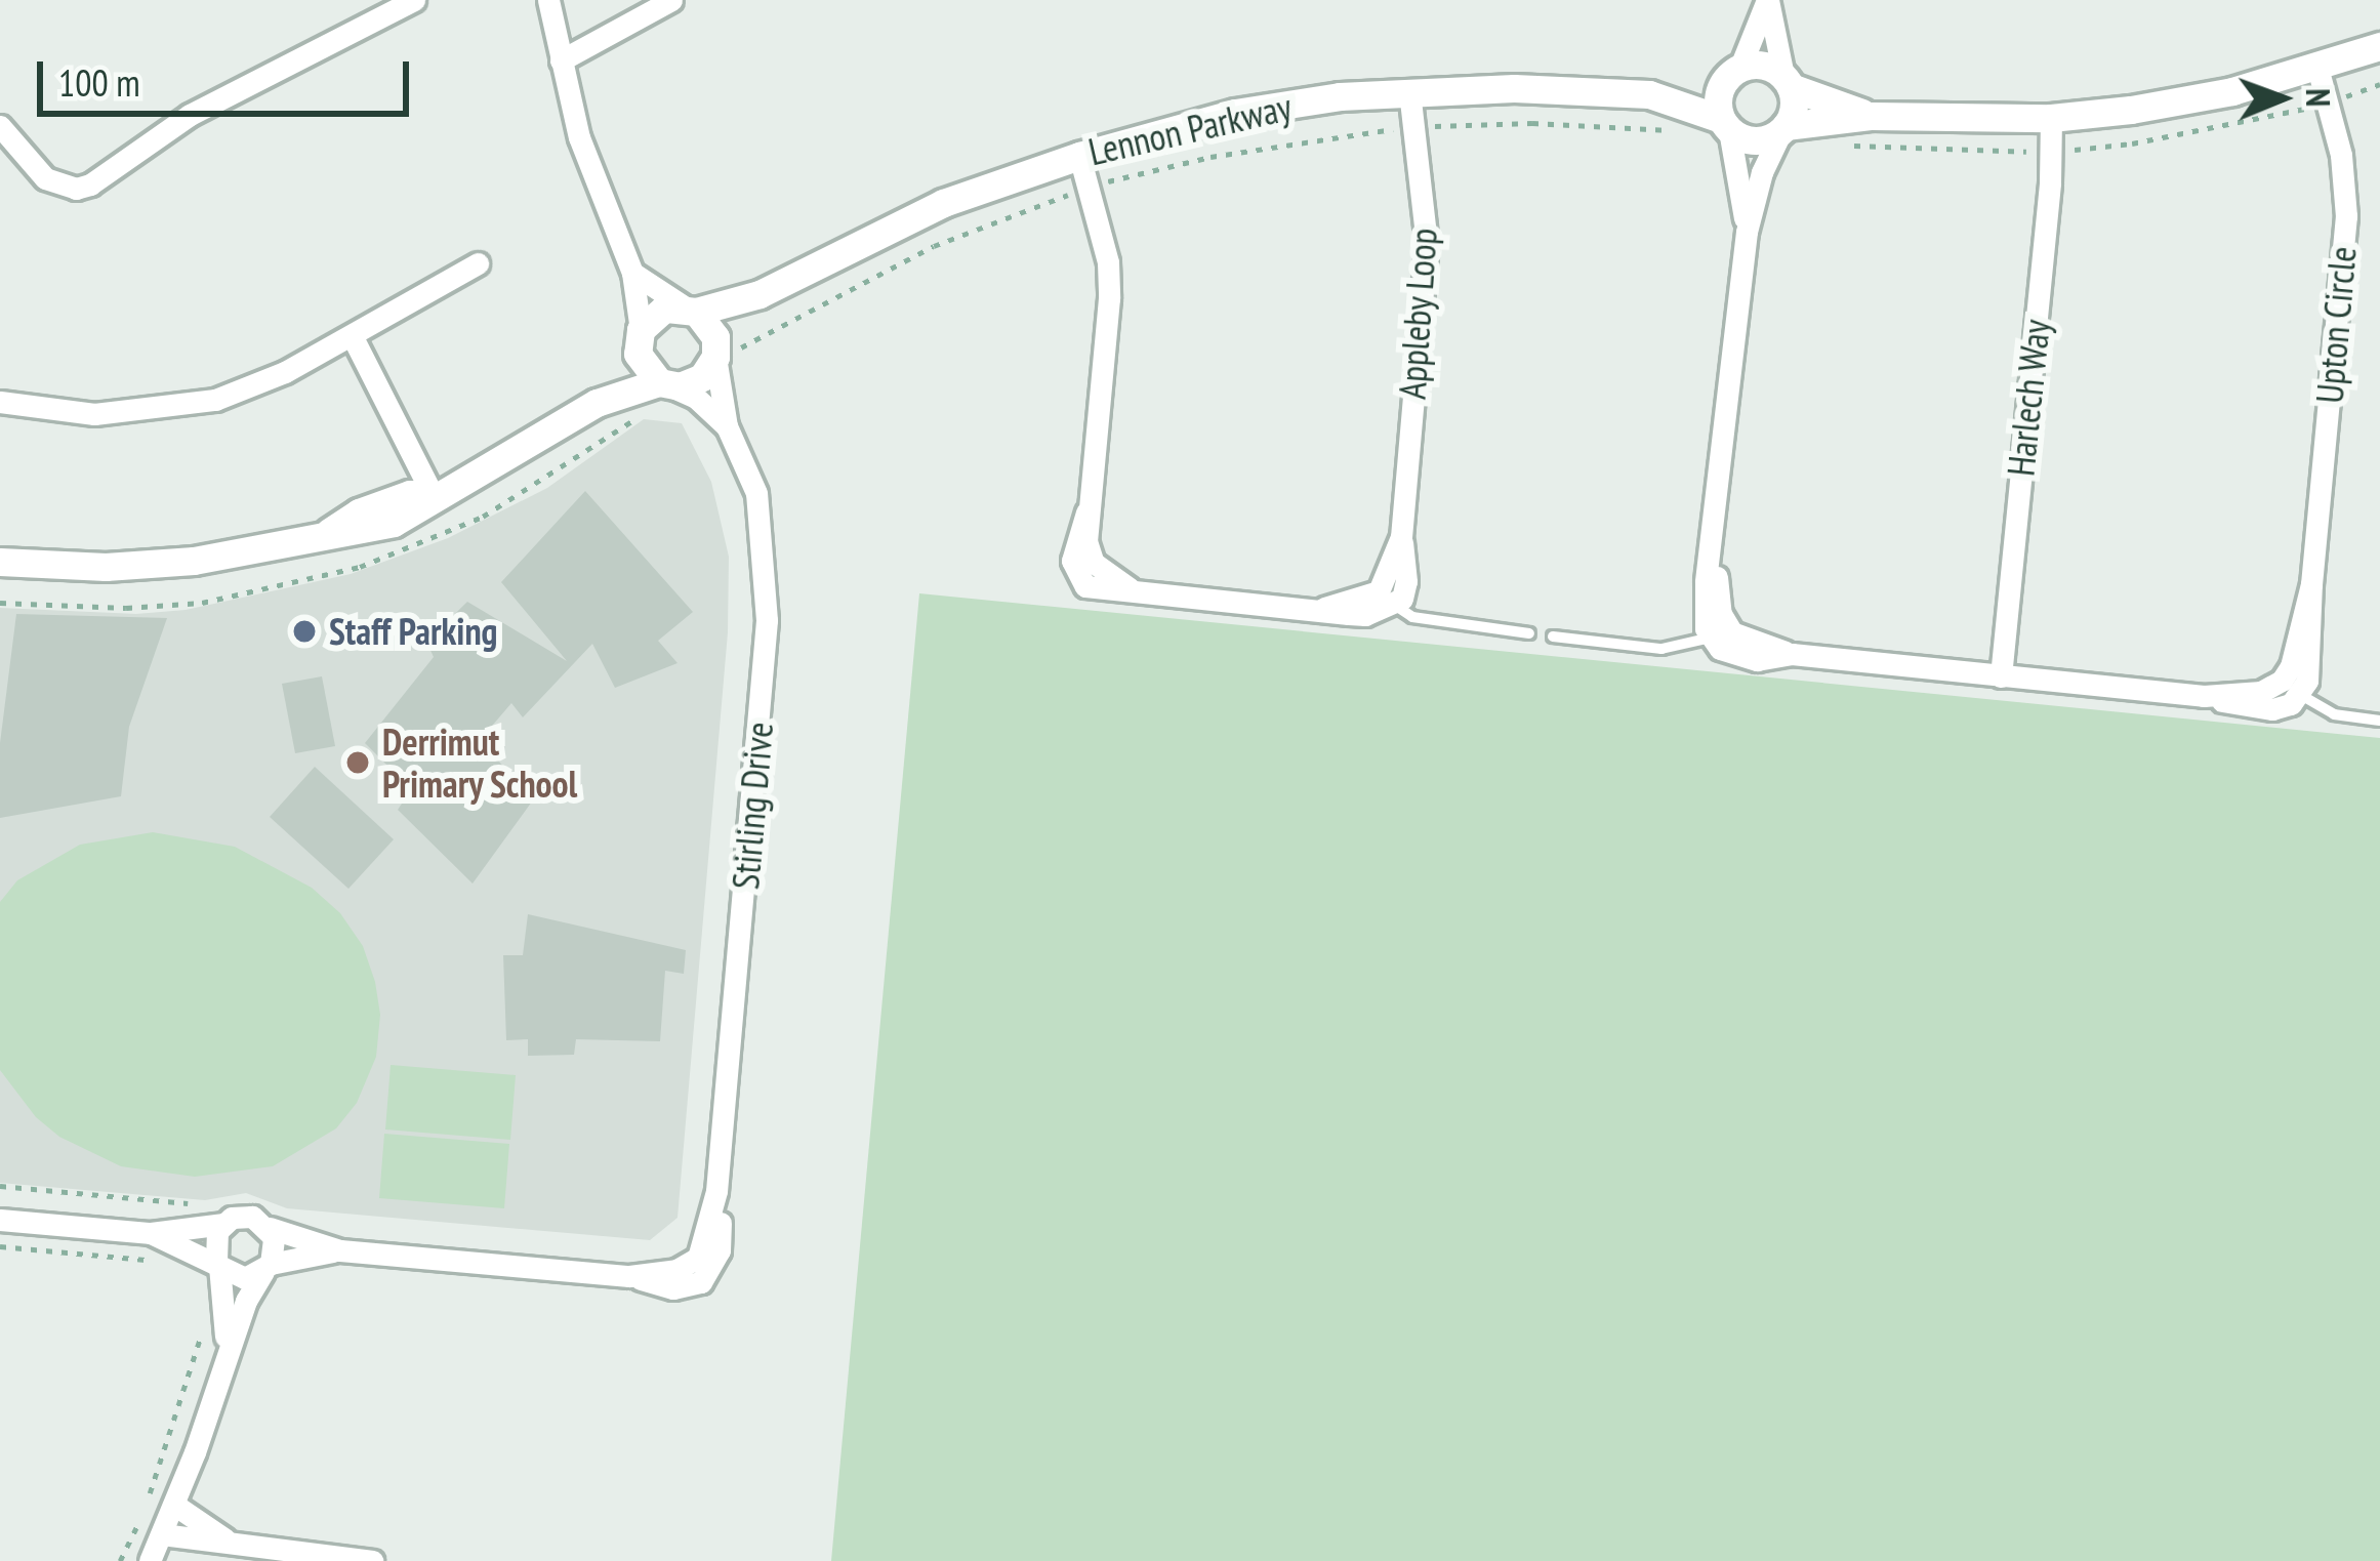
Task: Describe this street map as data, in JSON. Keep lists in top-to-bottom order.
{
  "streets": {
    "street": [
      "Lennon Parkway",
      "Appleby Loop",
      "Upton Circle",
      "Harlech Way",
      "Stirling Drive"
    ]
  },
  "crossings": [
    ["Lennon Parkway", "Appleby Loop"],
    ["Lennon Parkway", "Stirling Drive"]
  ],
  "places": ["Staff Parking", "Derrimut Primary School"],
  "scale_bar": "100 m",
  "north": "right"
}
